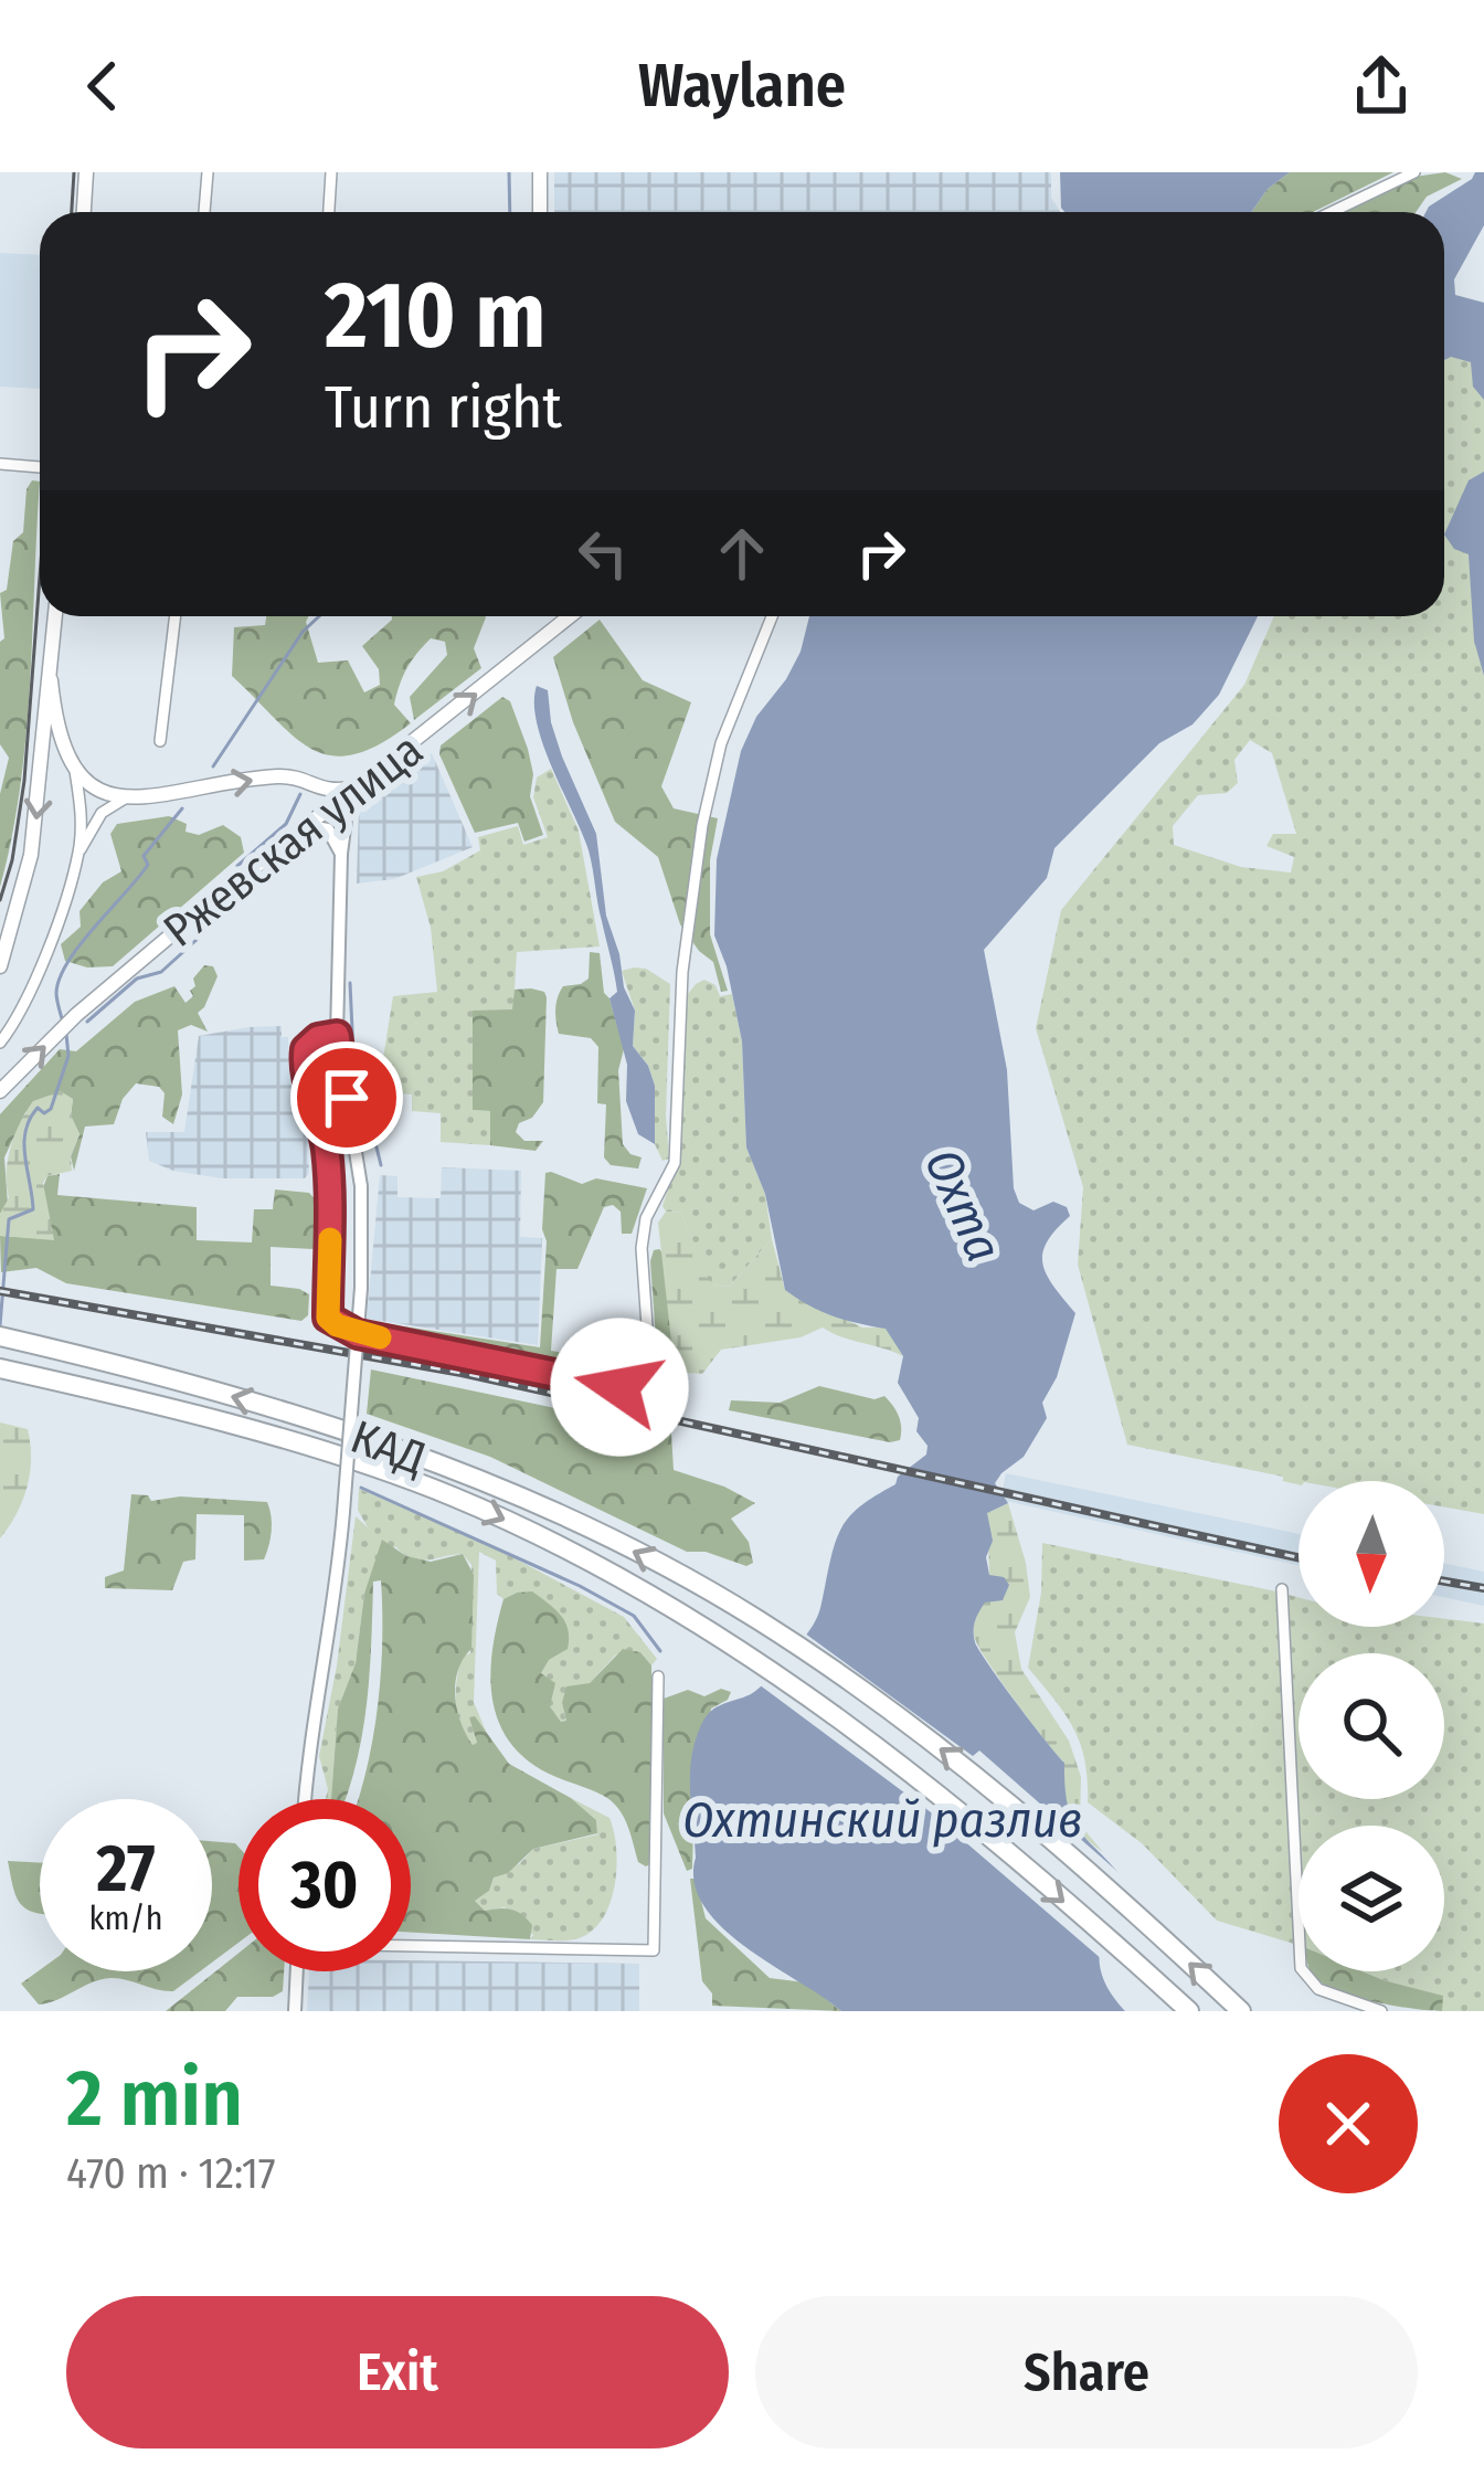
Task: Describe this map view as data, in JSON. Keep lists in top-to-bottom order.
{
  "streets": {
    "highway": ["КАД"],
    "main road": ["Ржевская улица"]
  },
  "one_way": ["Ржевская улица"],
  "water": ["Охта", "Охтинский разлив"],
  "north": "bottom",
  "page": {
    "header": "Waylane",
    "turn": ["210 m", "Turn right"],
    "speed": "27 km/h",
    "limit": "30",
    "heading": ["2 min", "470 m · 12:17"],
    "buttons": ["Exit", "Share"]
  }
}
